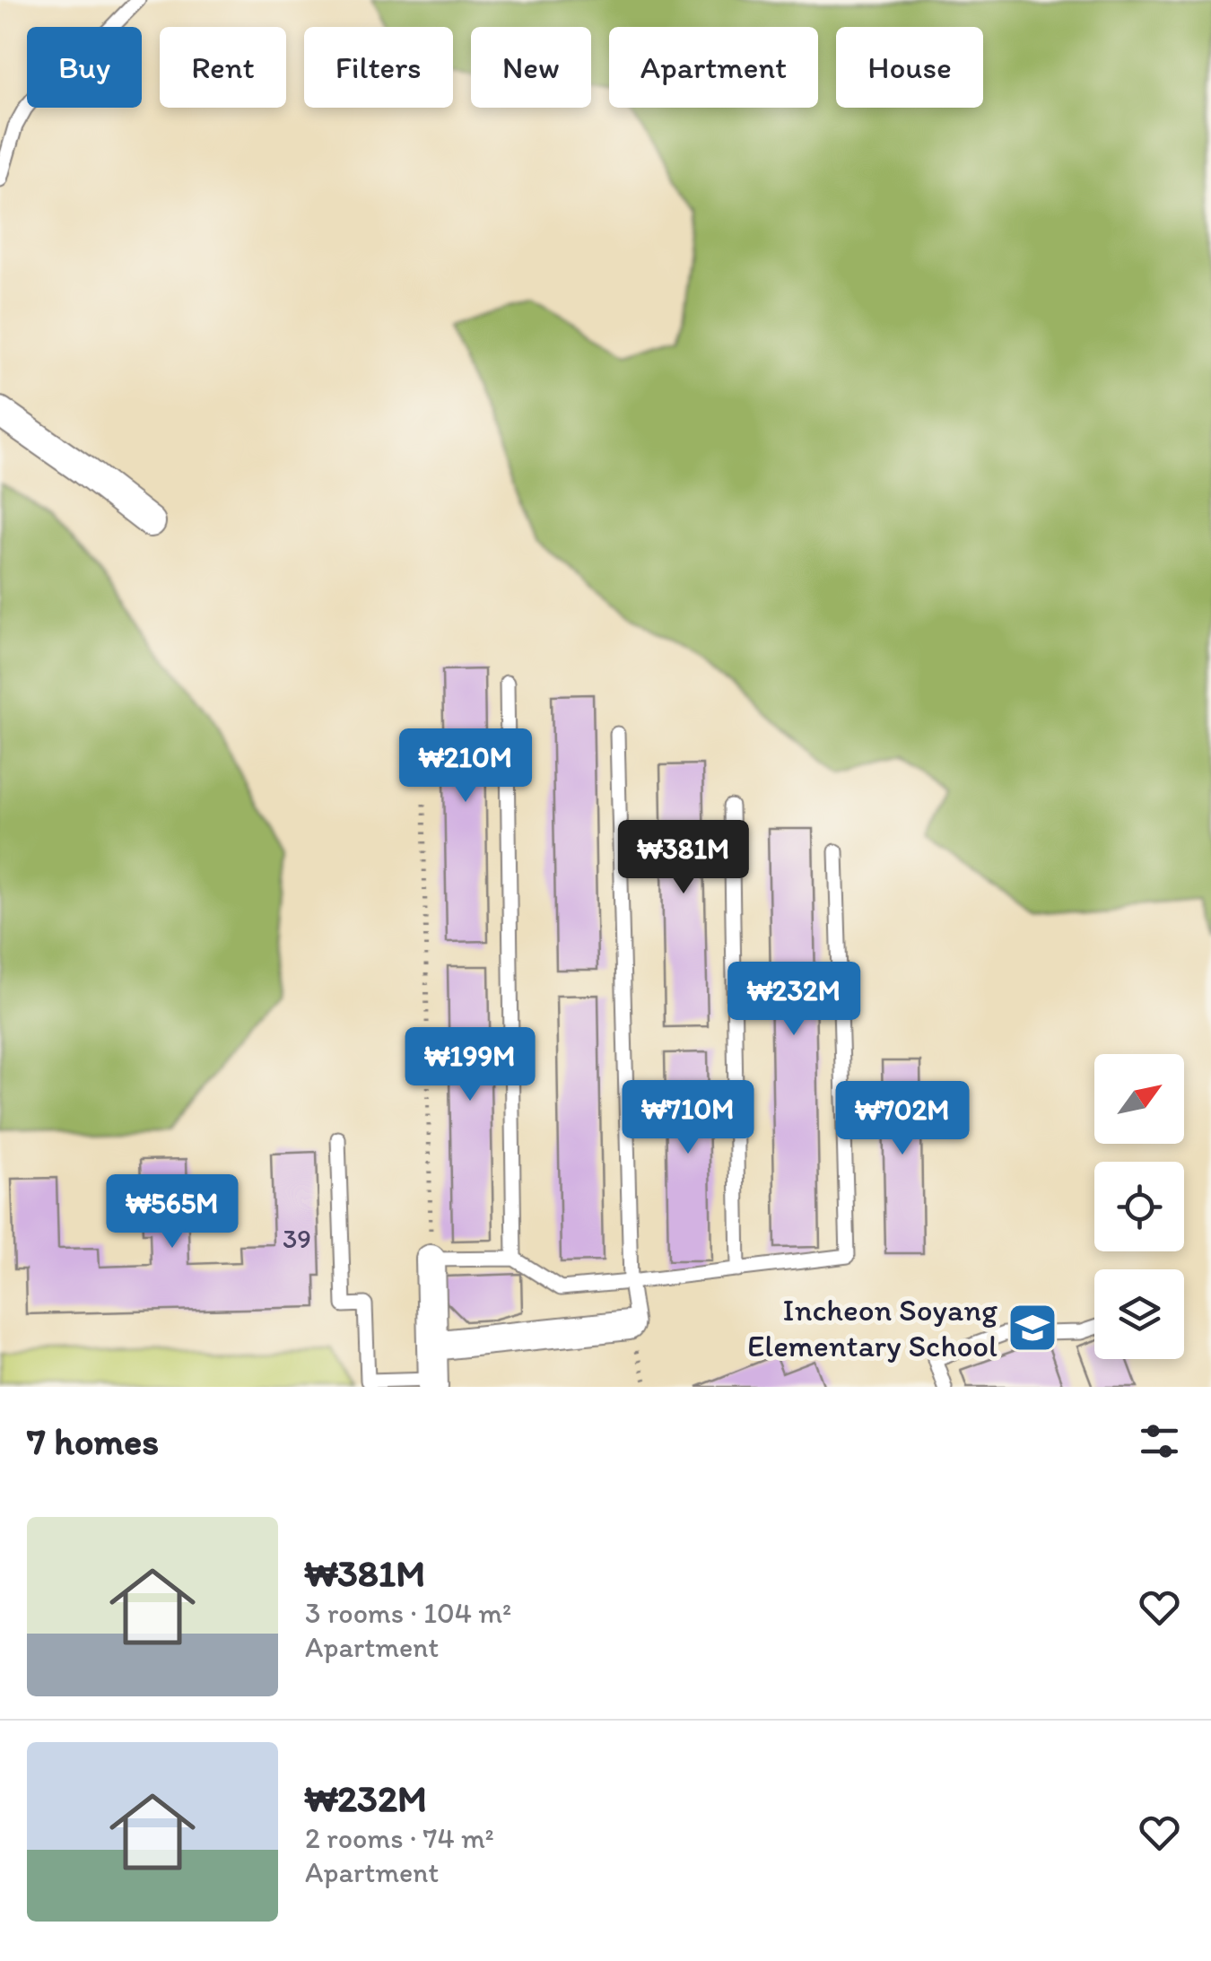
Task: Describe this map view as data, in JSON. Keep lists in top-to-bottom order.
{
  "places": {
    "school or university": ["Incheon Soyang Elementary School"]
  },
  "house_numbers": ["39"],
  "north": "top right",
  "page": {
    "chip": [
      "Buy",
      "Rent",
      "Filters",
      "New",
      "Apartment",
      "House"
    ],
    "price": [
      "₩210M",
      "₩381M",
      "₩232M",
      "₩199M",
      "₩710M",
      "₩702M",
      "₩565M"
    ],
    "heading": "7 homes",
    "list": [
      {
        "name": "₩381M",
        "note": "3 rooms · 104 m² · Apartment"
      },
      {
        "name": "₩232M",
        "note": "2 rooms · 74 m² · Apartment"
      }
    ]
  }
}
